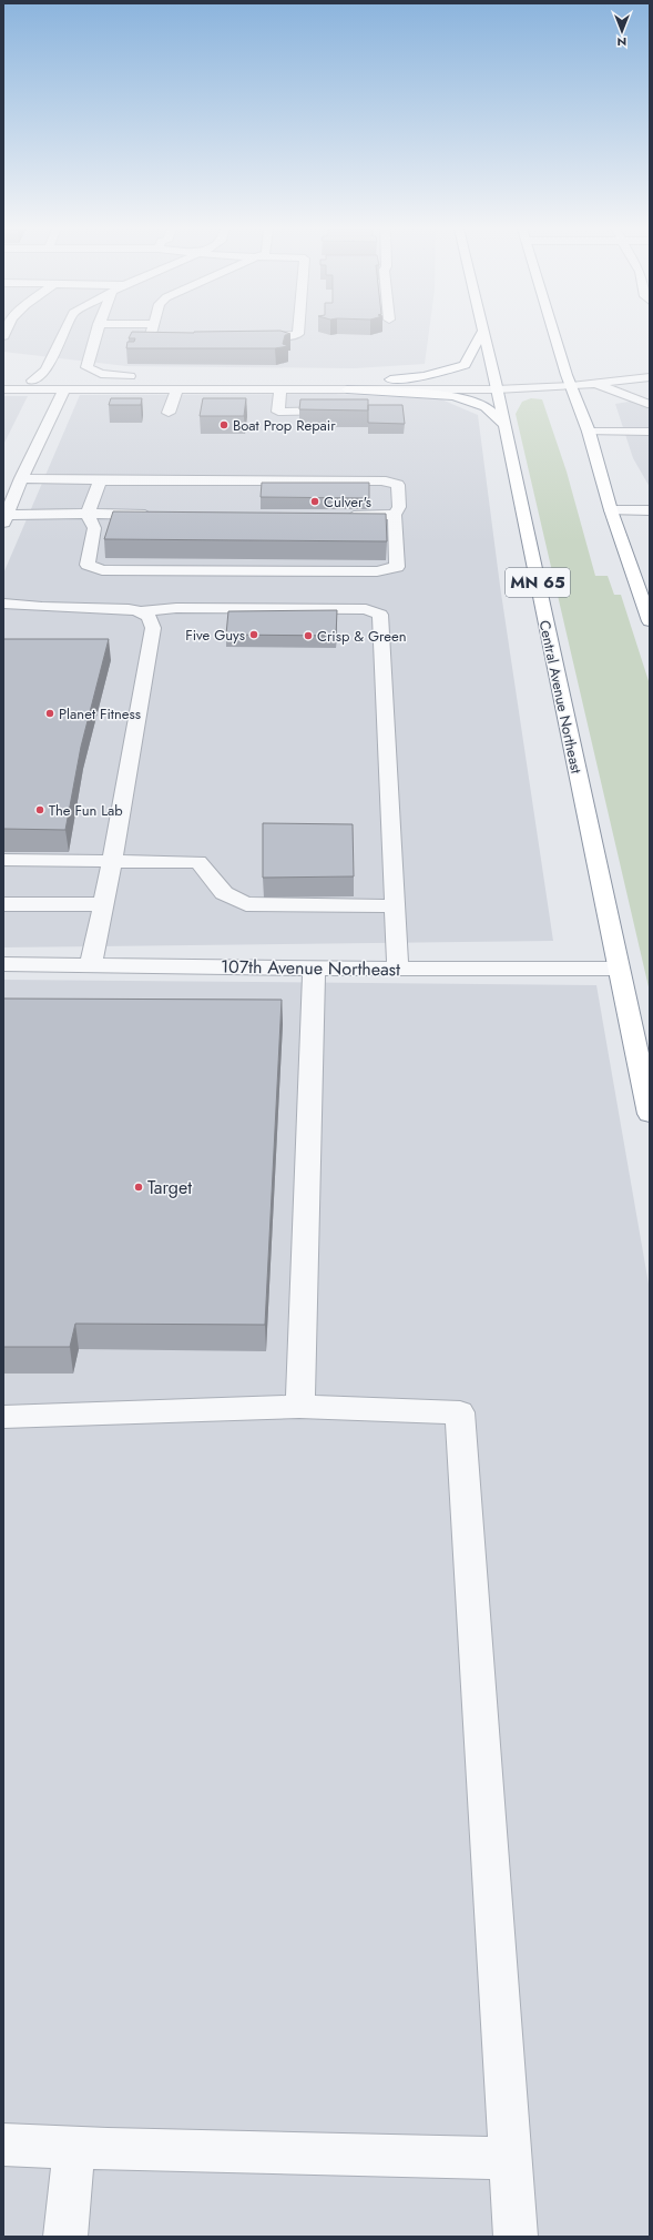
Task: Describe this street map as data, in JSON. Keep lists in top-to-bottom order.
{
  "streets": {
    "highway": ["MN 65", "Central Avenue Northeast"],
    "street": ["107th Avenue Northeast"]
  },
  "crossings": [
    ["Central Avenue Northeast", "107th Avenue Northeast"]
  ],
  "places": [
    "Boat Prop Repair",
    "Culver's",
    "Five Guys",
    "Crisp & Green",
    "Planet Fitness",
    "The Fun Lab",
    "Target"
  ],
  "north": "bottom"
}
